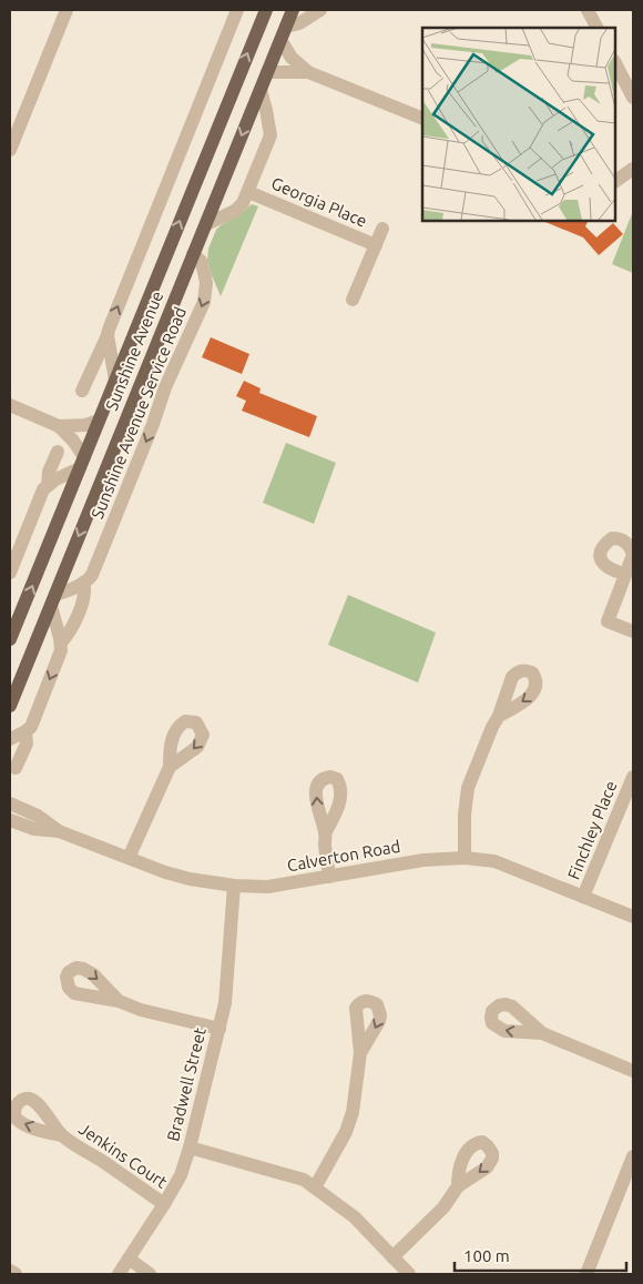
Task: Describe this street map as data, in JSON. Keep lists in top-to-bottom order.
{
  "streets": {
    "main road": ["Sunshine Avenue"],
    "street": [
      "Georgia Place",
      "Sunshine Avenue Service Road",
      "Finchley Place",
      "Calverton Road",
      "Bradwell Street",
      "Jenkins Court"
    ]
  },
  "crossings": [
    ["Sunshine Avenue", "Sunshine Avenue Service Road"],
    ["Finchley Place", "Calverton Road"],
    ["Calverton Road", "Bradwell Street"],
    ["Bradwell Street", "Jenkins Court"]
  ],
  "scale_bar": "100 m"
}
